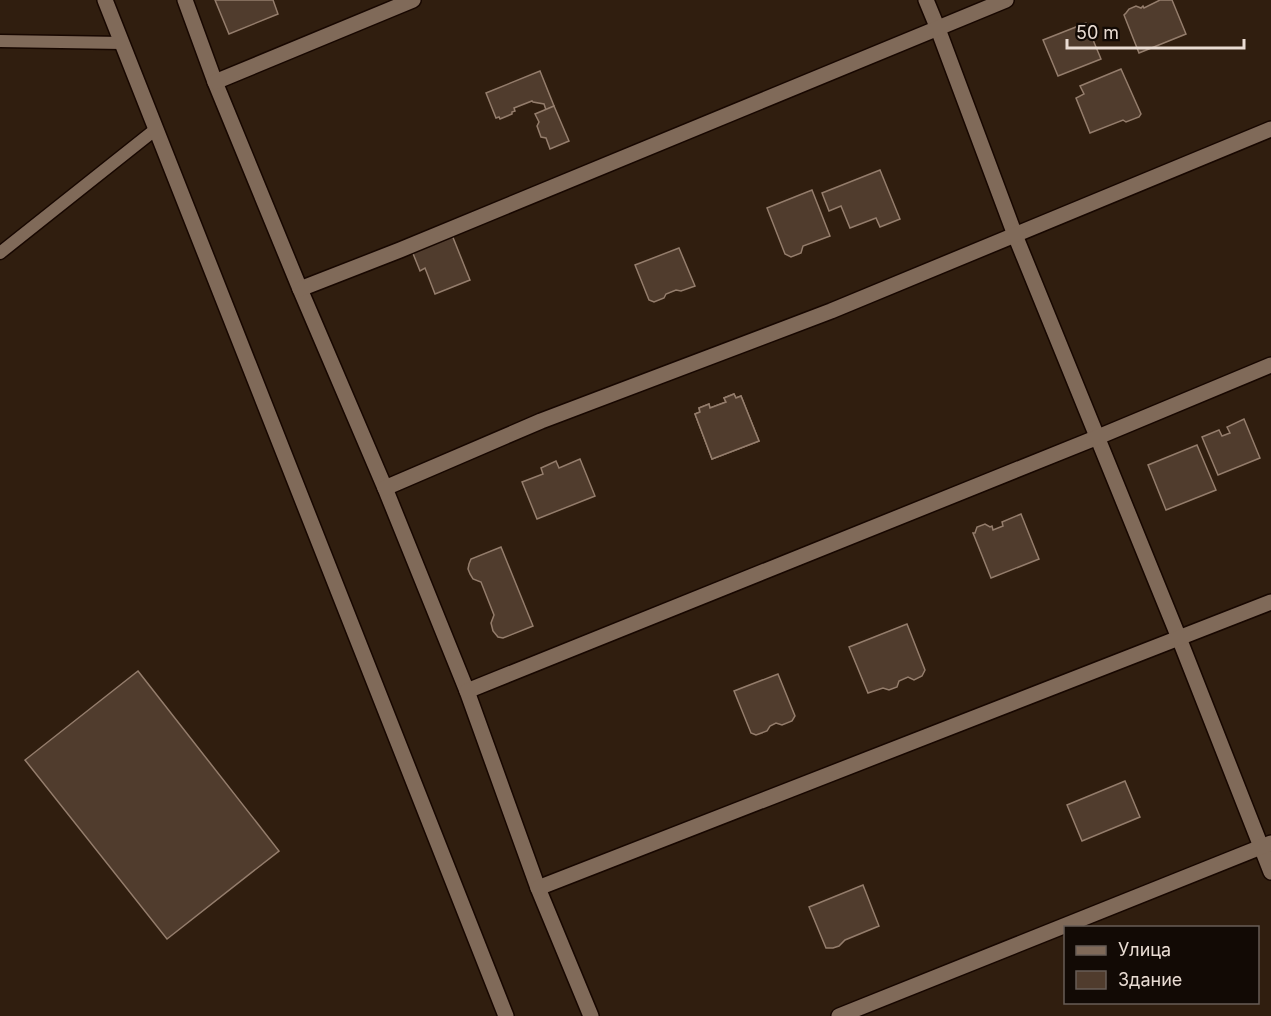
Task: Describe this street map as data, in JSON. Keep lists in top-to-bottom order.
{
  "legend": ["Улица", "Здание"],
  "scale_bar": "50 m"
}
